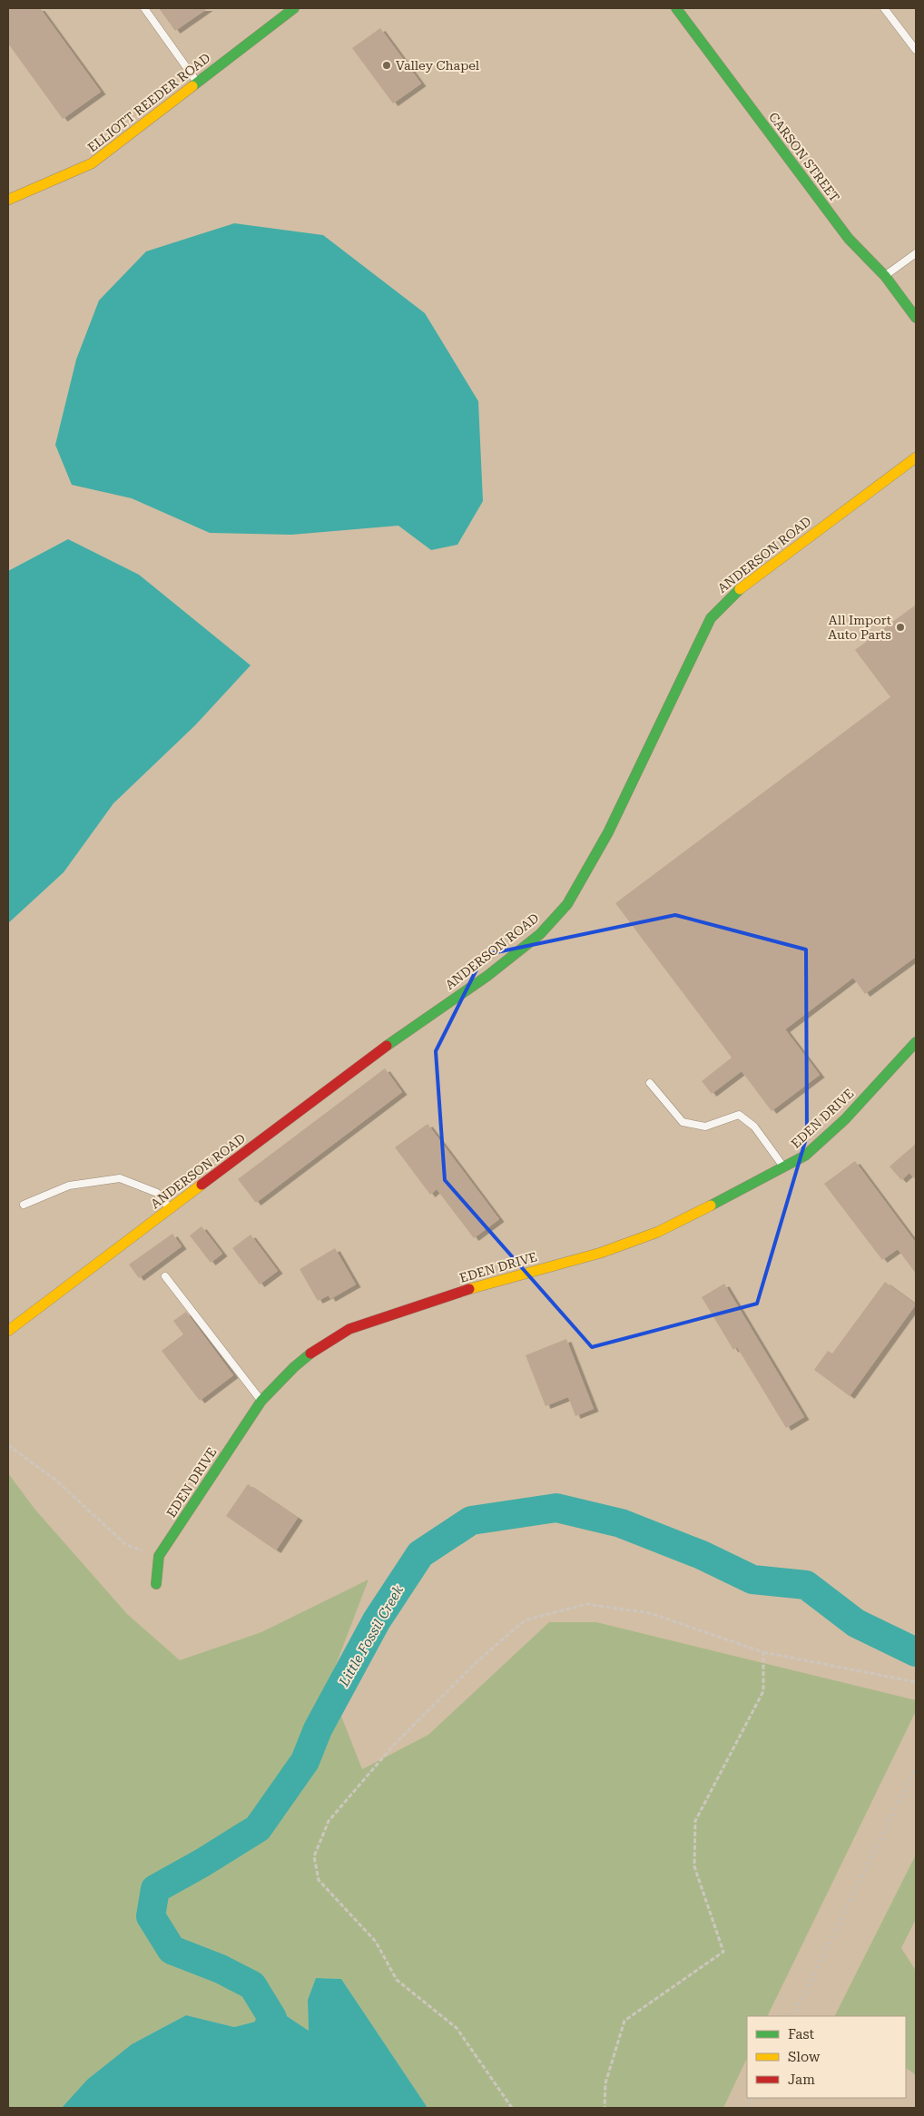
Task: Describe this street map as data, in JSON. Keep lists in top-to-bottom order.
{
  "streets": {
    "street": [
      "ELLIOTT REEDER ROAD",
      "CARSON STREET",
      "ANDERSON ROAD",
      "EDEN DRIVE"
    ]
  },
  "water": ["Little Fossil Creek"],
  "places": ["Valley Chapel", "All Import Auto Parts"],
  "legend": ["Fast", "Slow", "Jam"]
}
